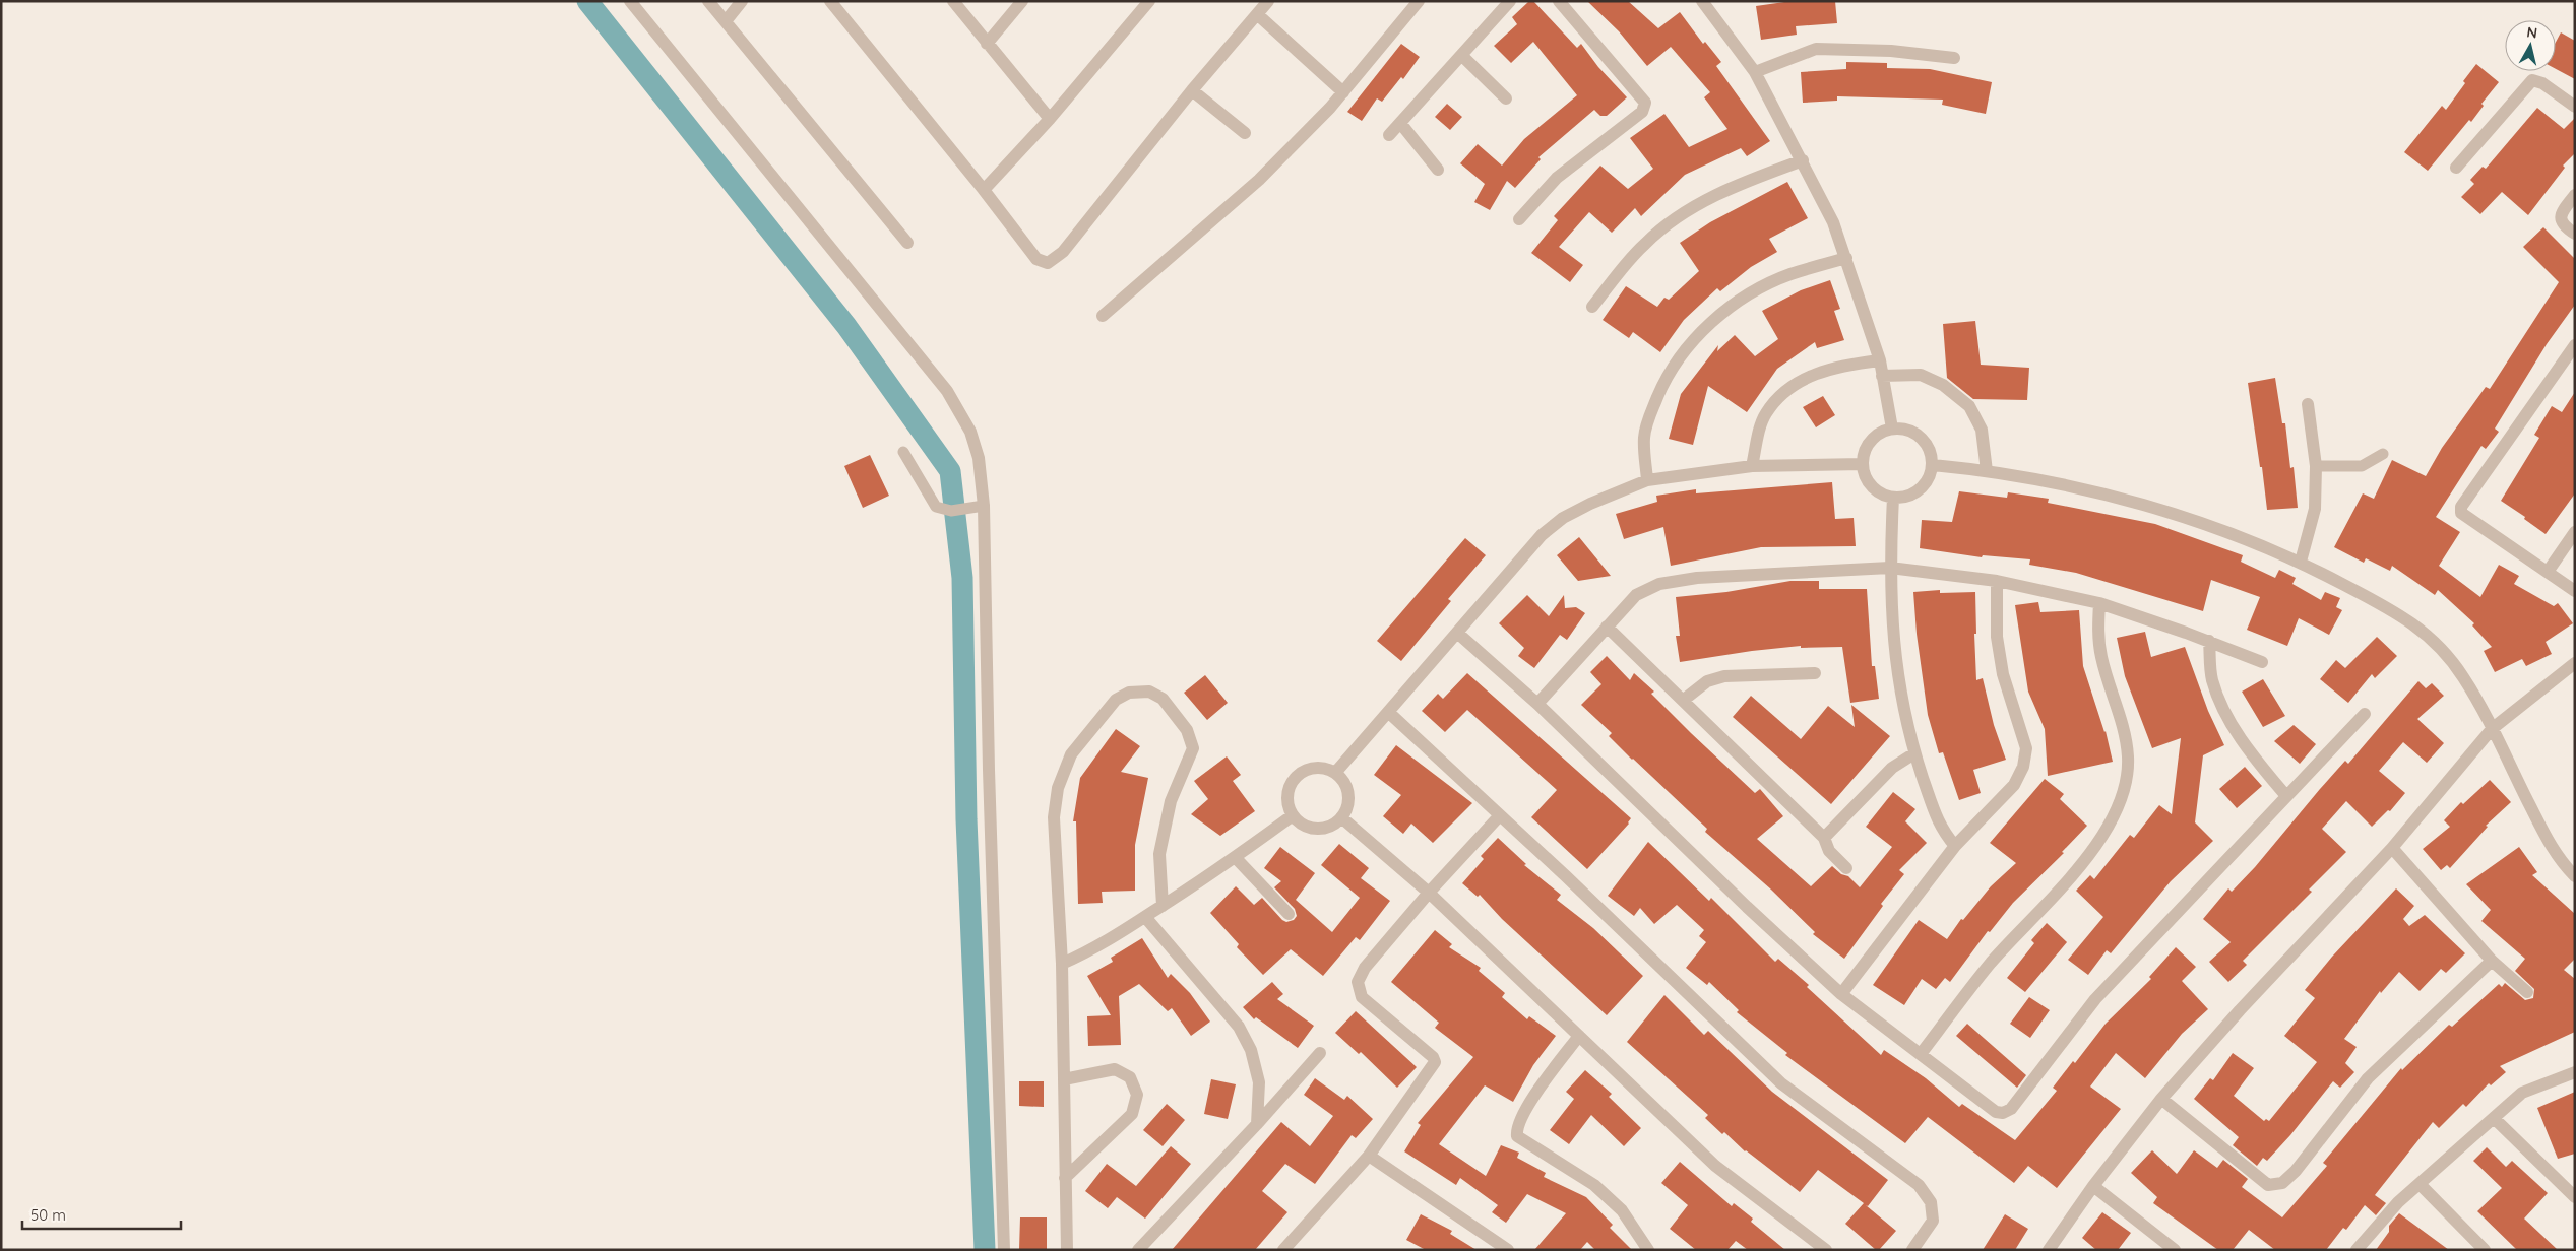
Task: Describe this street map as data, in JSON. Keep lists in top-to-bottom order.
{
  "scale_bar": "50 m",
  "north": "top"
}
